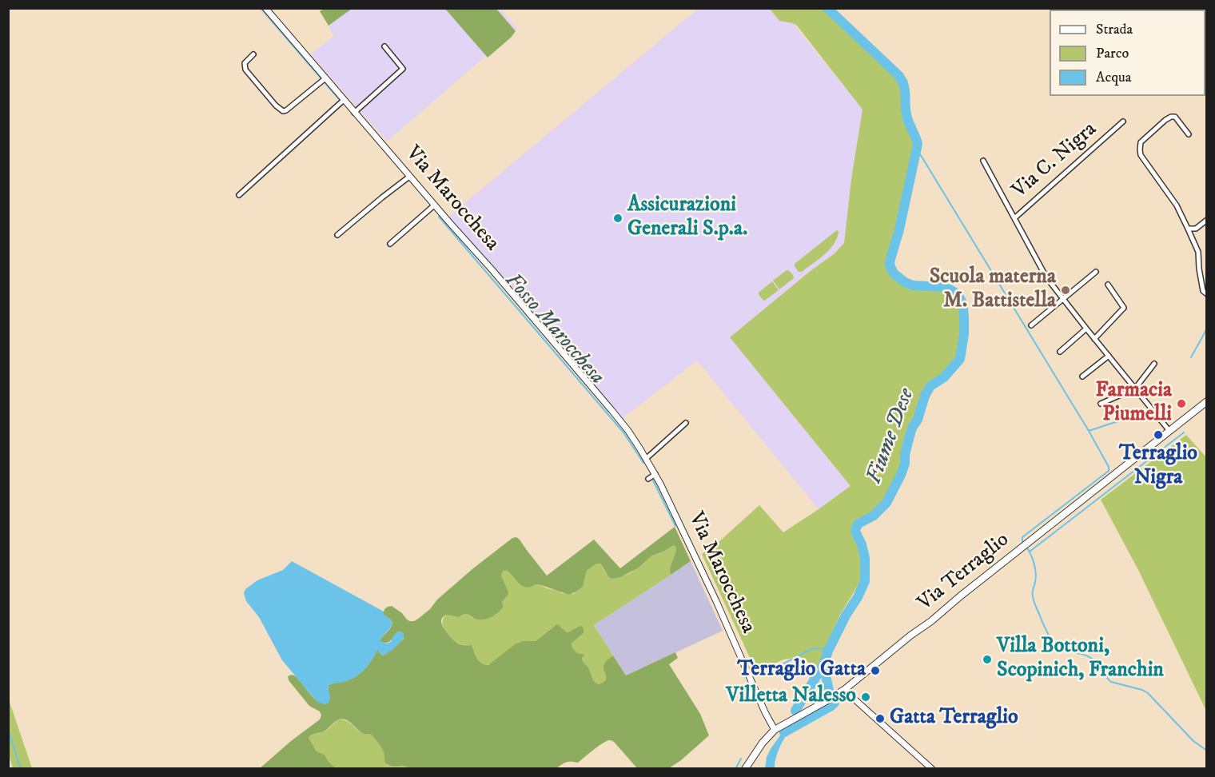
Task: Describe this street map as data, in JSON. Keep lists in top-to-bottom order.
{
  "streets": {
    "main road": ["Via Terraglio"],
    "street": ["Via C. Nigra", "Via Marocchesa"]
  },
  "crossings": [
    ["Via Marocchesa", "Via Terraglio"]
  ],
  "water": ["Fosso Marocchesa", "Fiume Dese"],
  "places": [
    "Assicurazioni Generali S.p.a.",
    "Scuola materna M. Battistella",
    "Farmacia Piumelli",
    "Terraglio Nigra",
    "Villa Bottoni, Scopinich, Franchin",
    "Terraglio Gatta",
    "Villetta Nalesso",
    "Gatta Terraglio"
  ],
  "legend": ["Strada", "Parco", "Acqua"]
}
